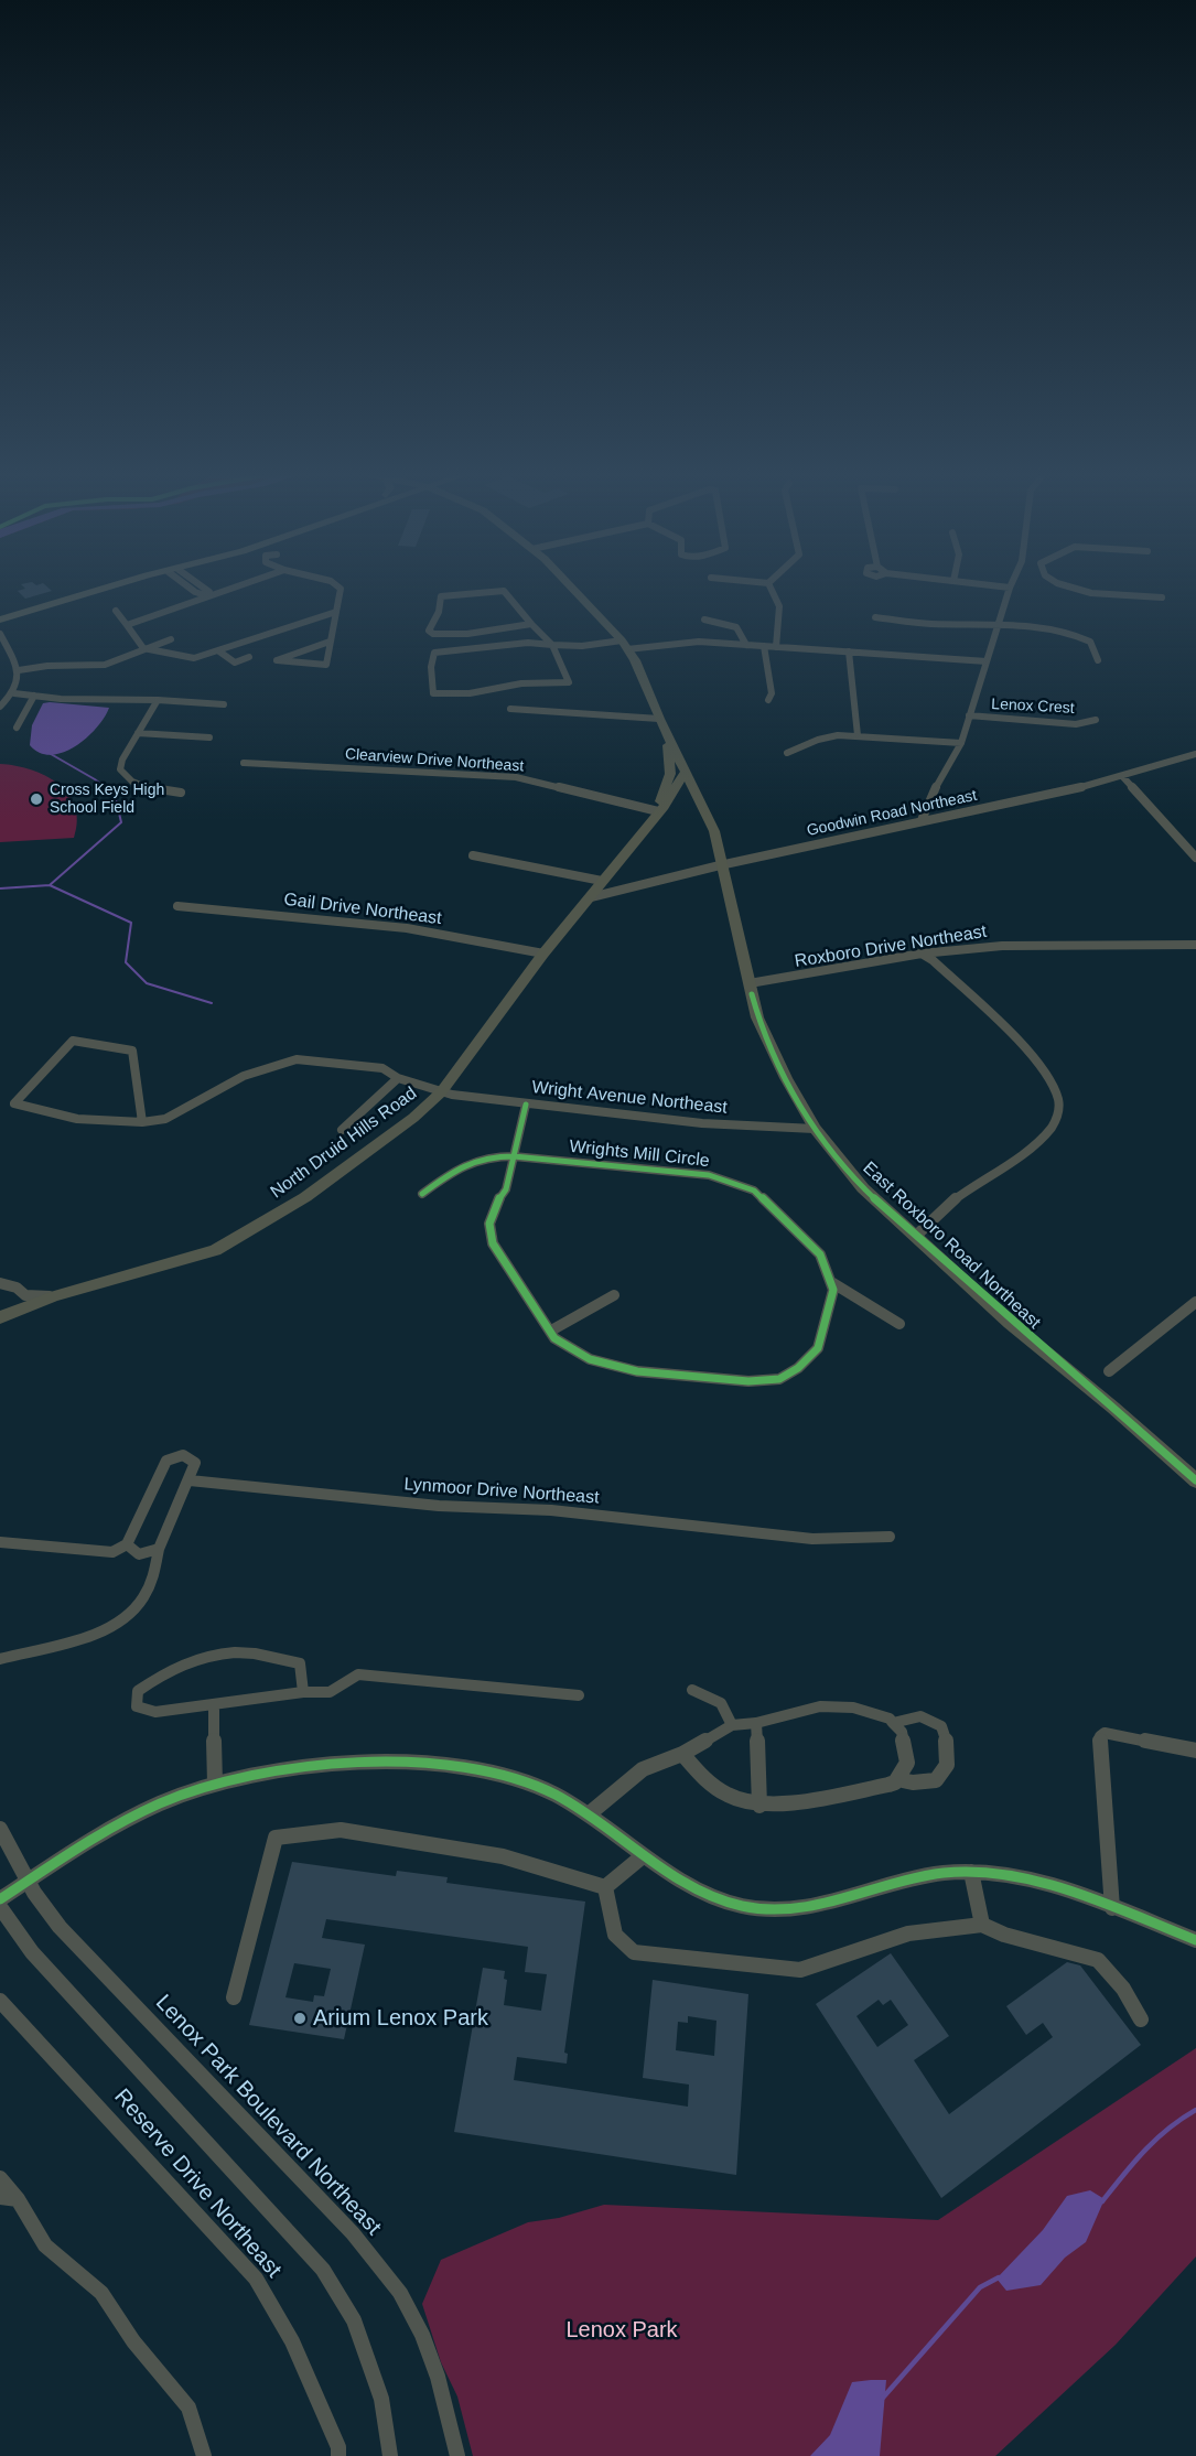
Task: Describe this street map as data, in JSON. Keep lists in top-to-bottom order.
{
  "streets": {
    "main road": ["North Druid Hills Road", "East Roxboro Road Northeast"],
    "street": [
      "Lenox Crest",
      "Clearview Drive Northeast",
      "Goodwin Road Northeast",
      "Gail Drive Northeast",
      "Roxboro Drive Northeast",
      "Wright Avenue Northeast",
      "Wrights Mill Circle",
      "Lynmoor Drive Northeast",
      "Lenox Park Boulevard Northeast",
      "Reserve Drive Northeast"
    ]
  },
  "crossings": [
    ["Clearview Drive Northeast", "North Druid Hills Road"],
    ["Goodwin Road Northeast", "North Druid Hills Road"],
    ["Goodwin Road Northeast", "East Roxboro Road Northeast"],
    ["Gail Drive Northeast", "North Druid Hills Road"],
    ["Roxboro Drive Northeast", "East Roxboro Road Northeast"],
    ["Wright Avenue Northeast", "North Druid Hills Road"],
    ["Wright Avenue Northeast", "Wrights Mill Circle"],
    ["Wright Avenue Northeast", "East Roxboro Road Northeast"],
    ["North Druid Hills Road", "East Roxboro Road Northeast"]
  ],
  "parks": ["Lenox Park"],
  "places": ["Cross Keys High School Field", "Arium Lenox Park"]
}
